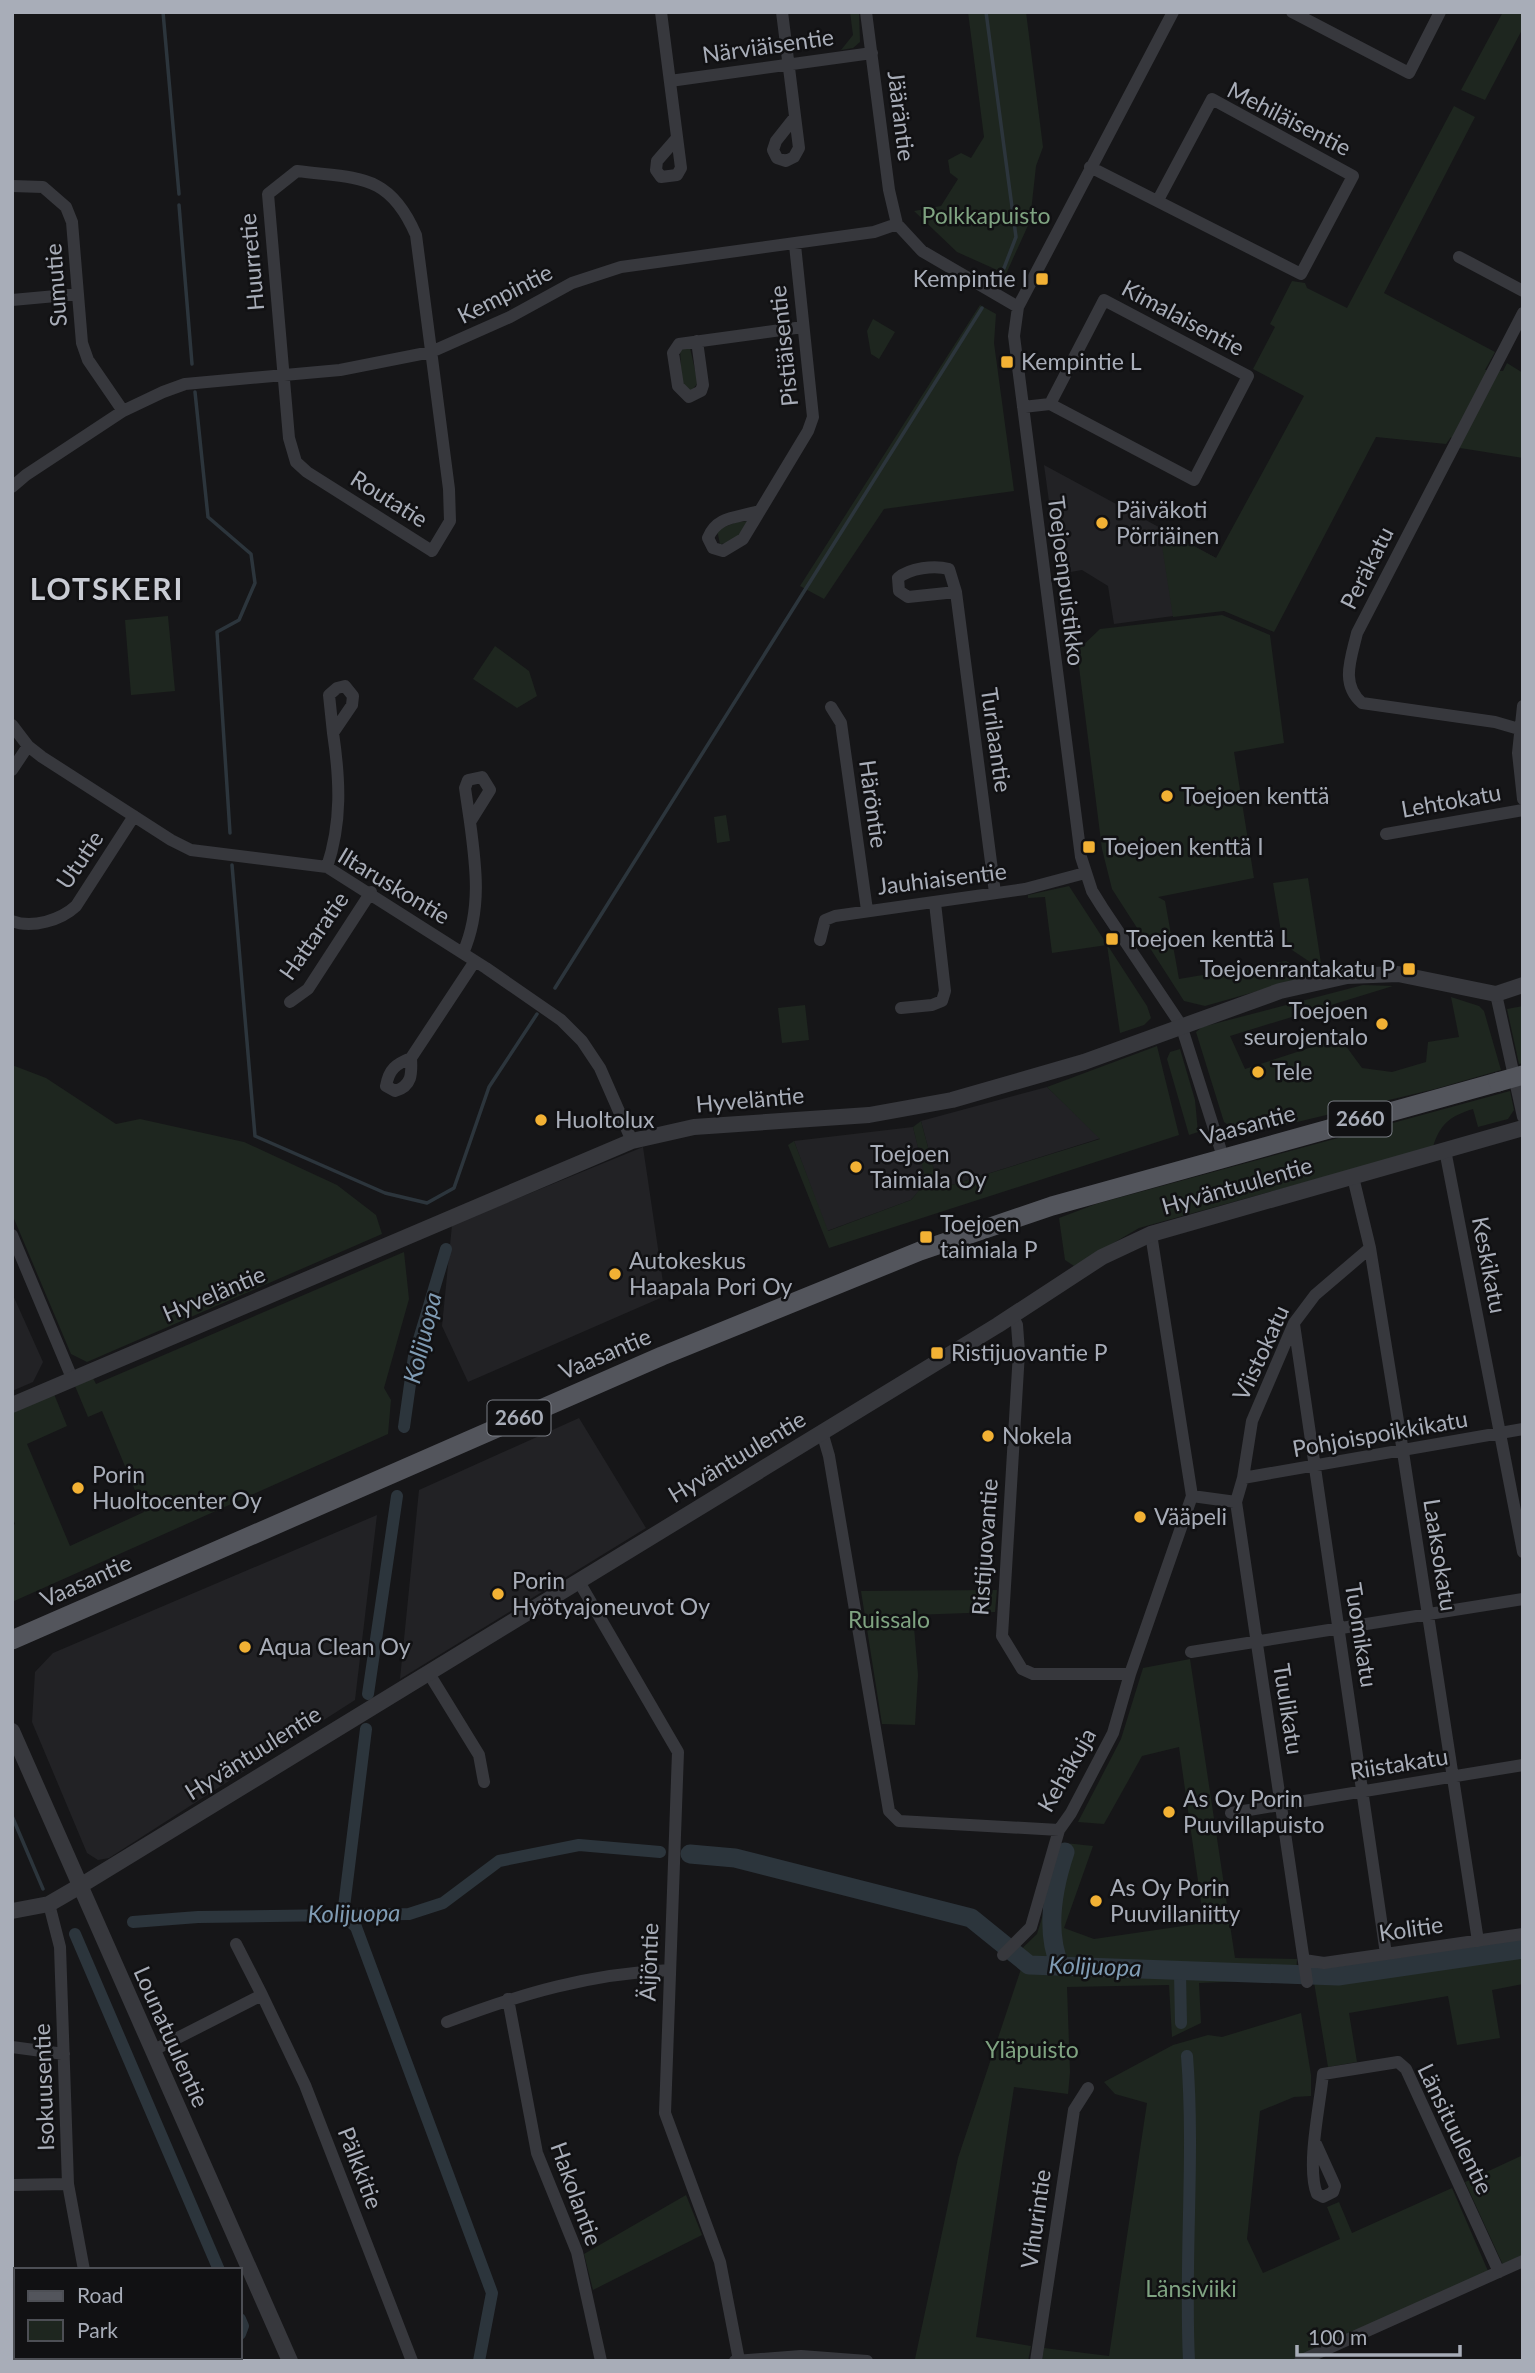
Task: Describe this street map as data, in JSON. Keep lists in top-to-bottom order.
{
  "streets": {
    "main road": ["2660", "Vaasantie"],
    "street": [
      "Närviäisentie",
      "Jääräntie",
      "Mehiläisentie",
      "Huurretie",
      "Sumutie",
      "Kempintie",
      "Kimalaisentie",
      "Pistiäisentie",
      "Routatie",
      "Peräkatu",
      "Toejoenpuistikko",
      "Turilaantie",
      "Lehtokatu",
      "Häröntie",
      "Ututie",
      "Jauhiaisentie",
      "Iltaruskontie",
      "Hattaratie",
      "Hyveläntie",
      "Hyväntuulentie",
      "Keskikatu",
      "Viistokatu",
      "Pohjoispoikkikatu",
      "Ristijuovantie",
      "Laaksokatu",
      "Tuomikatu",
      "Tuulikatu",
      "Riistakatu",
      "Kehäkuja",
      "Kolitie",
      "Äijöntie",
      "Lounatuulentie",
      "Isokuusentie",
      "Länsituulentie",
      "Pälkkitie",
      "Hakolantie",
      "Vihurintie"
    ]
  },
  "crossings": [
    ["Närviäisentie", "Jääräntie"],
    ["Jääräntie", "Kempintie"],
    ["Mehiläisentie", "Toejoenpuistikko"],
    ["Huurretie", "Kempintie"],
    ["Huurretie", "Routatie"],
    ["Sumutie", "Kempintie"],
    ["Kempintie", "Pistiäisentie"],
    ["Kempintie", "Routatie"],
    ["Toejoenpuistikko", "Jauhiaisentie"],
    ["Toejoenpuistikko", "Hyveläntie"],
    ["Toejoenpuistikko", "Vaasantie"],
    ["Turilaantie", "Jauhiaisentie"],
    ["Häröntie", "Jauhiaisentie"],
    ["Ututie", "Iltaruskontie"],
    ["Iltaruskontie", "Hattaratie"],
    ["Iltaruskontie", "Hyveläntie"],
    ["Hyväntuulentie", "Keskikatu"],
    ["Hyväntuulentie", "Ristijuovantie"],
    ["Hyväntuulentie", "Laaksokatu"],
    ["Hyväntuulentie", "Kehäkuja"],
    ["Hyväntuulentie", "Äijöntie"],
    ["Hyväntuulentie", "Lounatuulentie"],
    ["Hyväntuulentie", "Isokuusentie"],
    ["Keskikatu", "Pohjoispoikkikatu"],
    ["Viistokatu", "Pohjoispoikkikatu"],
    ["Viistokatu", "Laaksokatu"],
    ["Viistokatu", "Tuomikatu"],
    ["Viistokatu", "Tuulikatu"],
    ["Pohjoispoikkikatu", "Laaksokatu"],
    ["Pohjoispoikkikatu", "Tuomikatu"],
    ["Ristijuovantie", "Kehäkuja"],
    ["Laaksokatu", "Riistakatu"],
    ["Laaksokatu", "Kolitie"],
    ["Tuomikatu", "Riistakatu"],
    ["Tuomikatu", "Kolitie"],
    ["Tuulikatu", "Riistakatu"],
    ["Tuulikatu", "Kolitie"]
  ],
  "districts": ["LOTSKERI"],
  "water": ["Kolijuopa"],
  "parks": [
    "Polkkapuisto",
    "Ruissalo",
    "Yläpuisto",
    "Länsiviiki"
  ],
  "places": {
    "transit": [
      "Kempintie I",
      "Kempintie L",
      "Toejoen kenttä I",
      "Toejoen kenttä L",
      "Toejoenrantakatu P",
      "Toejoen taimiala P",
      "Ristijuovantie P"
    ],
    "other": [
      "Päiväkoti Pörriäinen",
      "Toejoen kenttä",
      "Toejoen seurojentalo",
      "Tele",
      "Huoltolux",
      "Toejoen Taimiala Oy",
      "Autokeskus Haapala Pori Oy",
      "Nokela",
      "Porin Huoltocenter Oy",
      "Vääpeli",
      "Porin Hyötyajoneuvot Oy",
      "Aqua Clean Oy",
      "As Oy Porin Puuvillapuisto",
      "As Oy Porin Puuvillaniitty"
    ]
  },
  "legend": ["Road", "Park"],
  "scale_bar": "100 m"
}
